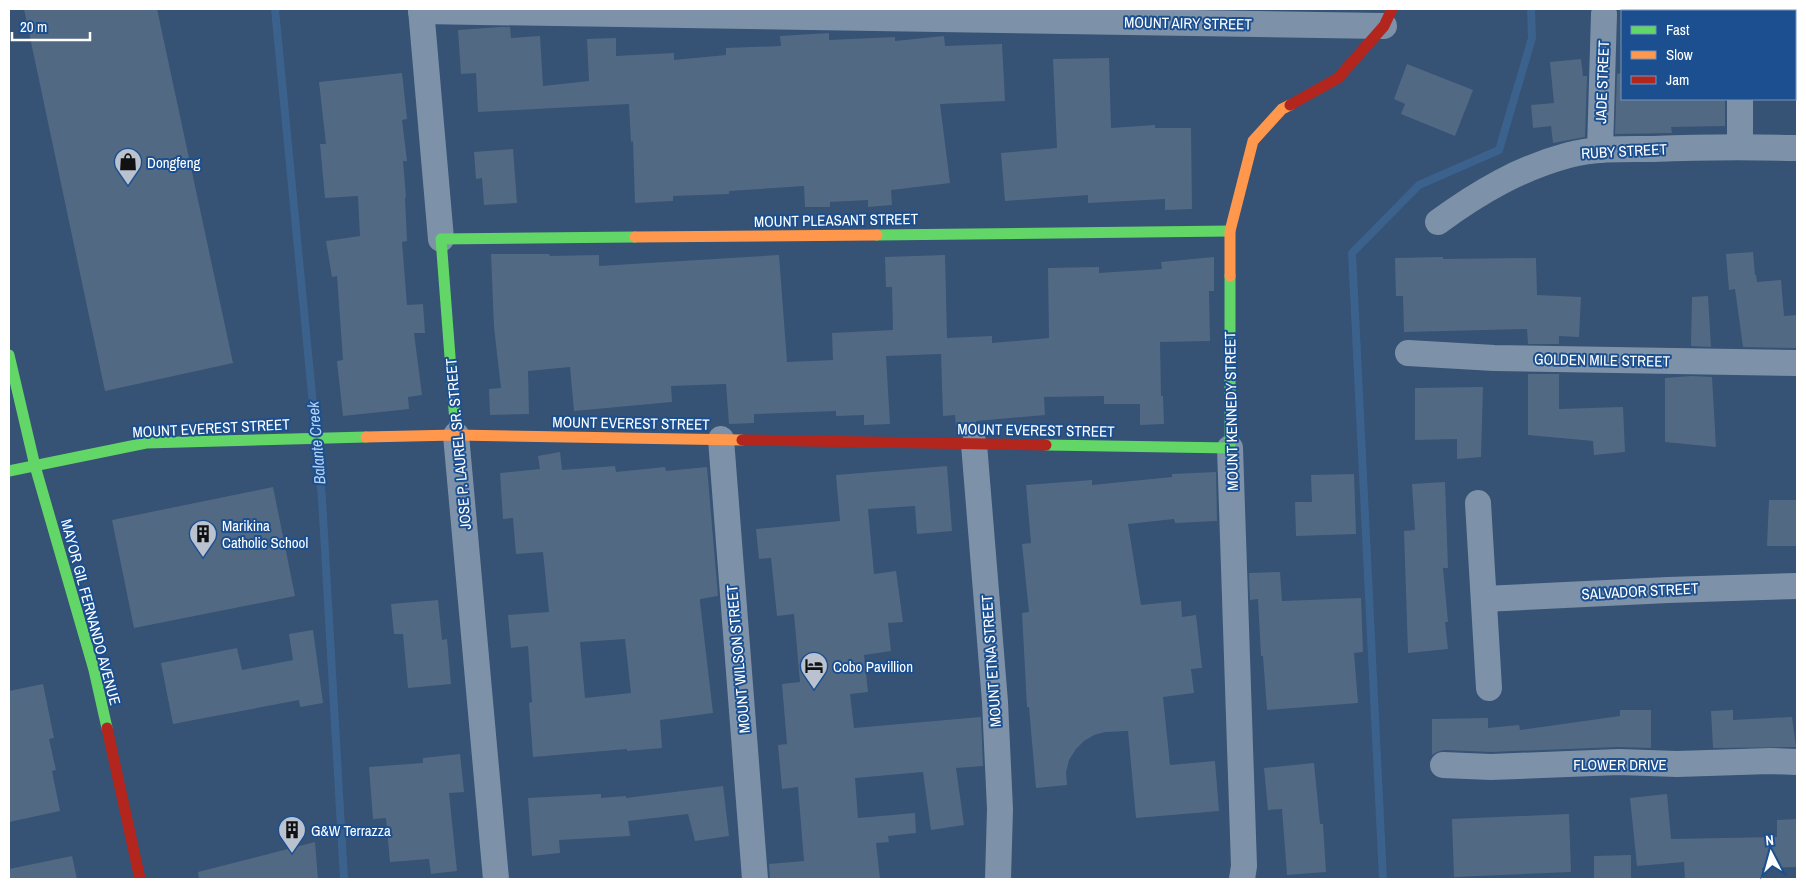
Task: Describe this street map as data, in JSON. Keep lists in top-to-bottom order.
{
  "streets": {
    "street": [
      "MOUNT AIRY STREET",
      "JADE STREET",
      "RUBY STREET",
      "MOUNT PLEASANT STREET",
      "GOLDEN MILE STREET",
      "MOUNT KENNEDY STREET",
      "MOUNT EVEREST STREET",
      "JOSE P. LAUREL SR. STREET",
      "SALVADOR STREET",
      "MAYOR GIL FERNANDO AVENUE",
      "MOUNT WILSON STREET",
      "MOUNT ETNA STREET",
      "FLOWER DRIVE"
    ]
  },
  "crossings": [
    ["MOUNT AIRY STREET", "MOUNT KENNEDY STREET"],
    ["MOUNT AIRY STREET", "JOSE P. LAUREL SR. STREET"],
    ["JADE STREET", "RUBY STREET"],
    ["MOUNT PLEASANT STREET", "MOUNT KENNEDY STREET"],
    ["MOUNT PLEASANT STREET", "JOSE P. LAUREL SR. STREET"],
    ["MOUNT KENNEDY STREET", "MOUNT EVEREST STREET"],
    ["MOUNT EVEREST STREET", "JOSE P. LAUREL SR. STREET"],
    ["MOUNT EVEREST STREET", "MAYOR GIL FERNANDO AVENUE"],
    ["MOUNT EVEREST STREET", "MOUNT WILSON STREET"],
    ["MOUNT EVEREST STREET", "MOUNT ETNA STREET"]
  ],
  "water": ["Balante Creek"],
  "places": {
    "shop": ["Dongfeng"],
    "building": ["Marikina Catholic School", "G&W Terrazza"],
    "hotel": ["Cobo Pavillion"]
  },
  "legend": ["Fast", "Slow", "Jam"],
  "scale_bar": "20 m",
  "north": "top"
}
